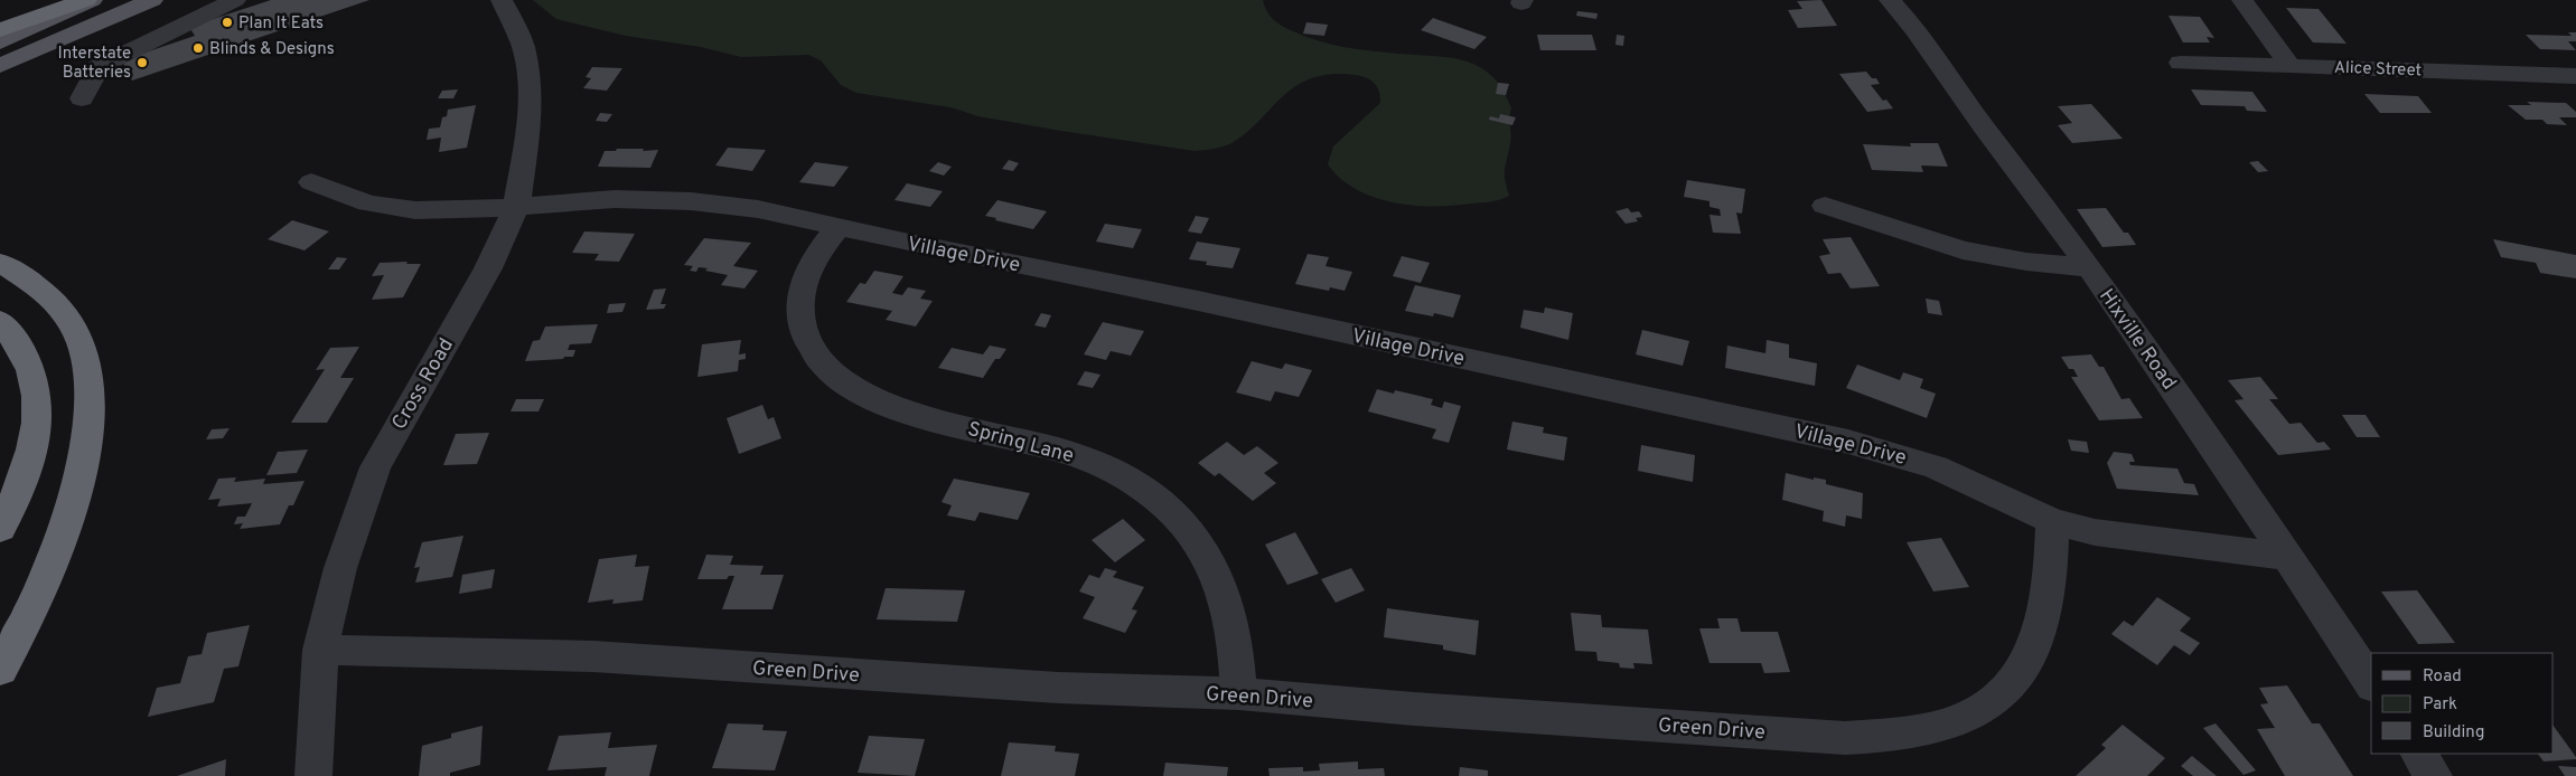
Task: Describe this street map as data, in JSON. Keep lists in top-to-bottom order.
{
  "streets": {
    "street": [
      "Alice Street",
      "Village Drive",
      "Hixville Road",
      "Cross Road",
      "Spring Lane",
      "Green Drive"
    ]
  },
  "crossings": [
    ["Village Drive", "Hixville Road"],
    ["Village Drive", "Cross Road"],
    ["Village Drive", "Spring Lane"],
    ["Village Drive", "Green Drive"],
    ["Cross Road", "Green Drive"],
    ["Spring Lane", "Green Drive"]
  ],
  "places": ["Plan It Eats", "Blinds & Designs", "Interstate Batteries"],
  "legend": ["Road", "Park", "Building"]
}
